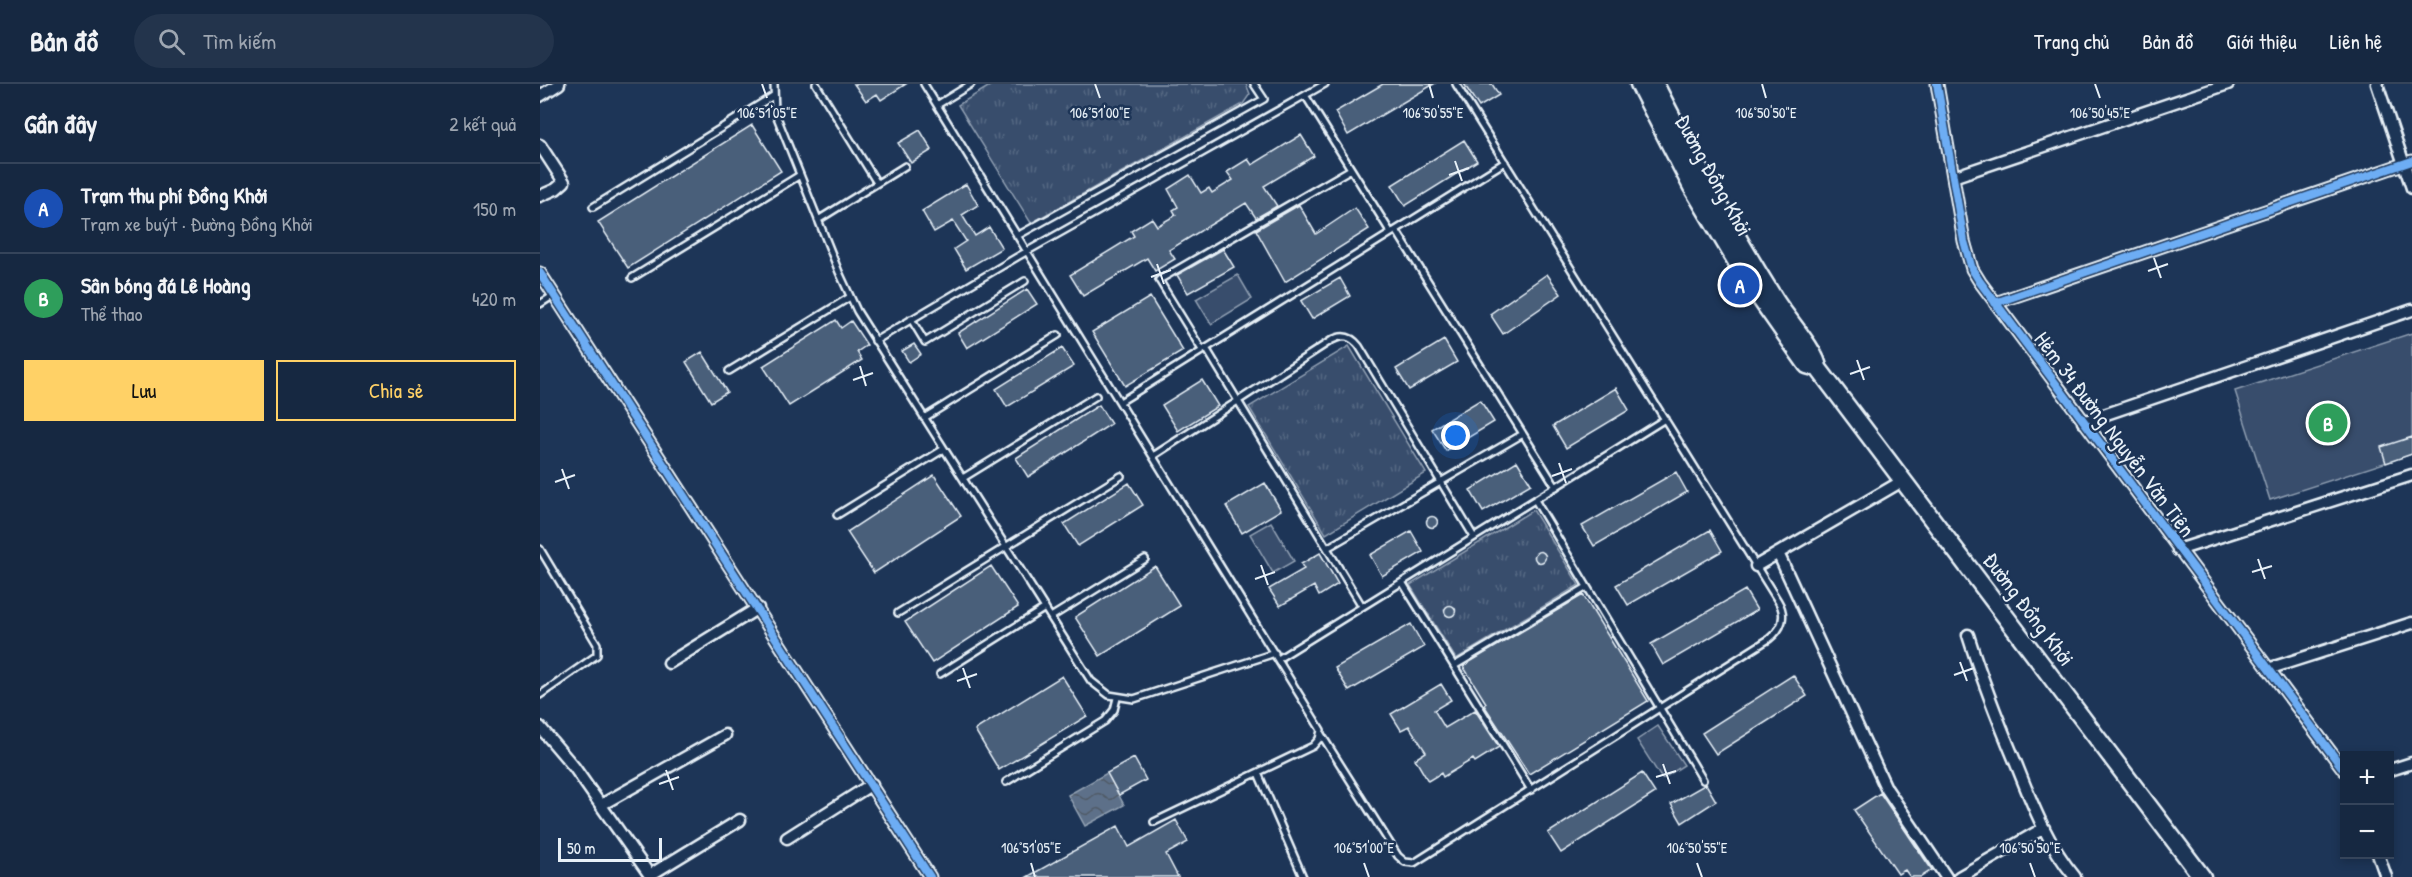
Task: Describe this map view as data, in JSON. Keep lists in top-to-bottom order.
{
  "streets": {
    "main road": ["Đường Đồng Khởi"],
    "street": ["Hẻm 34 Đường Nguyễn Văn Tiên"]
  },
  "scale_bar": "50 m",
  "page": {
    "header": "Bản đồ",
    "search": "Tìm kiếm",
    "nav": [
      "Trang chủ",
      "Bản đồ",
      "Giới thiệu",
      "Liên hệ"
    ],
    "heading": ["Gần đây", "2 kết quả"],
    "list": [
      {
        "mark": "A",
        "name": "Trạm thu phí Đồng Khởi",
        "note": "Trạm xe buýt · Đường Đồng Khởi",
        "value": "150 m"
      },
      {
        "mark": "B",
        "name": "Sân bóng đá Lê Hoàng",
        "note": "Thể thao",
        "value": "420 m"
      }
    ],
    "pins": ["A", "B"],
    "buttons": ["Lưu", "Chia sẻ"],
    "map_buttons": ["+", "−"],
    "scale": "50 m"
  },
  "coordinates": [
    "106°51'05\"E",
    "106°51'00\"E",
    "106°50'55\"E",
    "106°50'50\"E",
    "106°50'45\"E"
  ]
}
